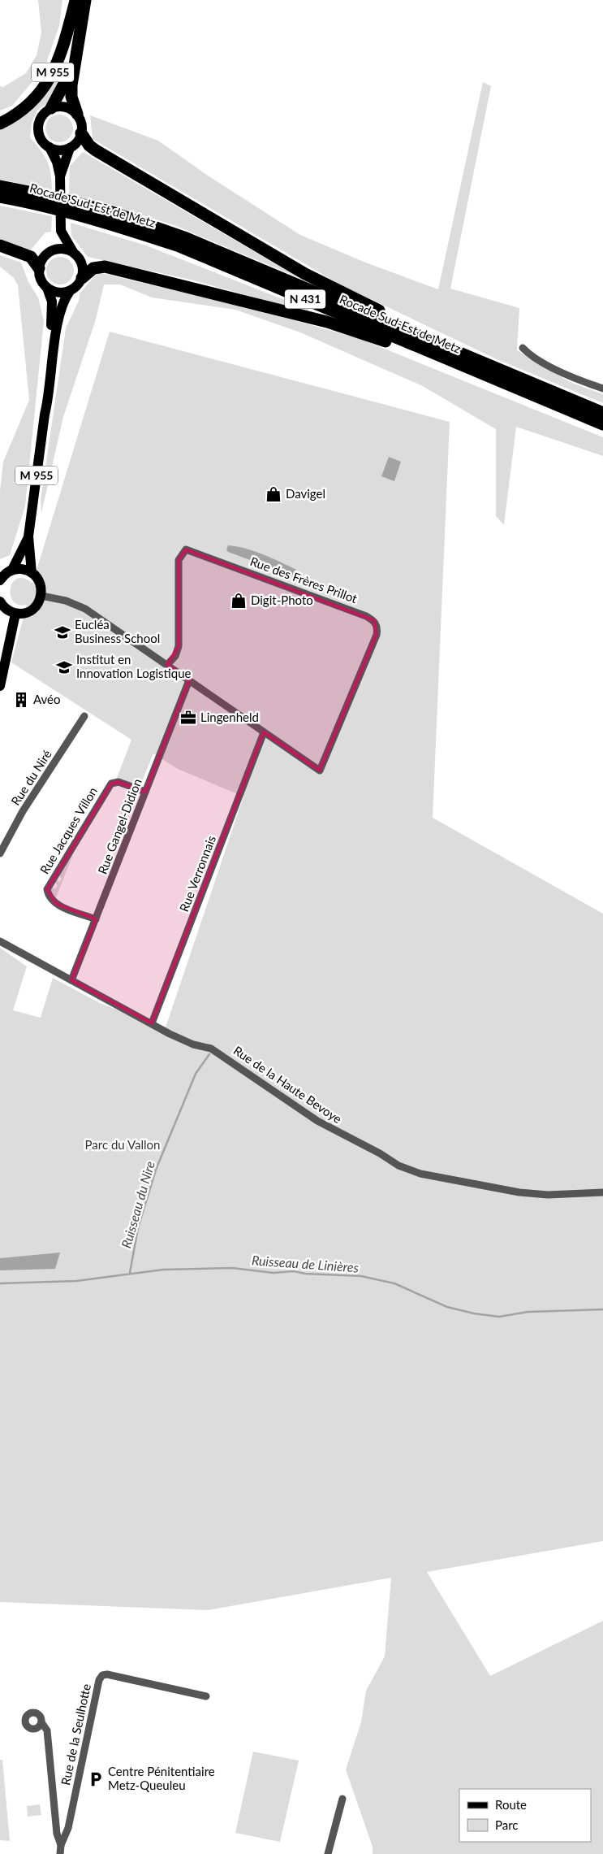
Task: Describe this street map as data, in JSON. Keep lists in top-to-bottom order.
{
  "streets": {
    "highway": ["M 955", "Rocade Sud-Est de Metz", "N 431"],
    "street": [
      "Rue des Frères Prillot",
      "Rue du Niré",
      "Rue Gangel-Didion",
      "Rue Jacques Villon",
      "Rue Verronnais",
      "Rue de la Haute Bevoye",
      "Rue de la Seulhotte"
    ]
  },
  "crossings": [
    ["Rue des Frères Prillot", "Rue Verronnais"],
    ["Rue Gangel-Didion", "Rue Jacques Villon"],
    ["Rue Gangel-Didion", "Rue de la Haute Bevoye"],
    ["Rue Verronnais", "Rue de la Haute Bevoye"]
  ],
  "water": ["Ruisseau du Nire", "Ruisseau de Linières"],
  "parks": ["Parc du Vallon"],
  "places": {
    "shop": ["Davigel", "Digit-Photo"],
    "school or university": ["Eucléa Business School", "Institut en Innovation Logistique"],
    "building": ["Avéo"],
    "office": ["Lingenheld"],
    "parking": ["Centre Pénitentiaire Metz-Queuleu"]
  },
  "legend": ["Route", "Parc"]
}
